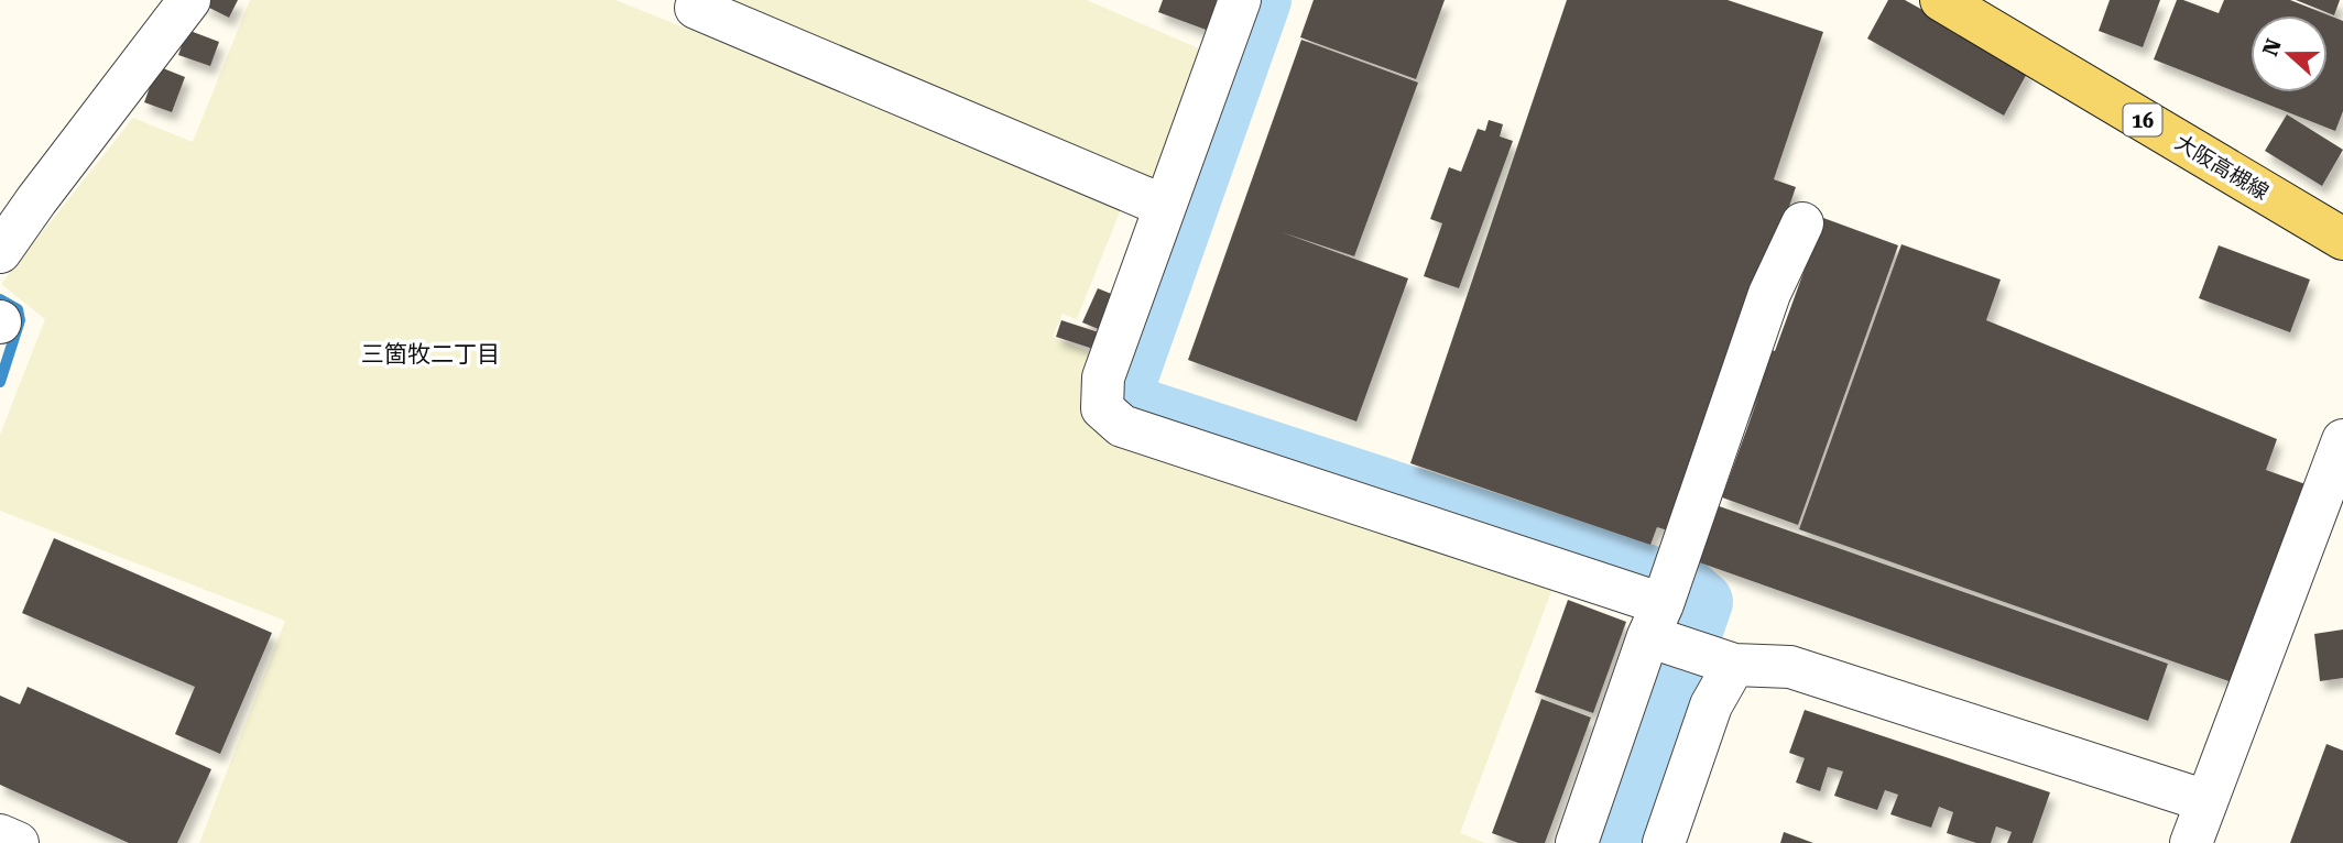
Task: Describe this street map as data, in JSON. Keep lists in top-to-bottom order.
{
  "streets": {
    "main road": ["16", "大阪高槻線"]
  },
  "districts": ["三箇牧二丁目"],
  "north": "left"
}
